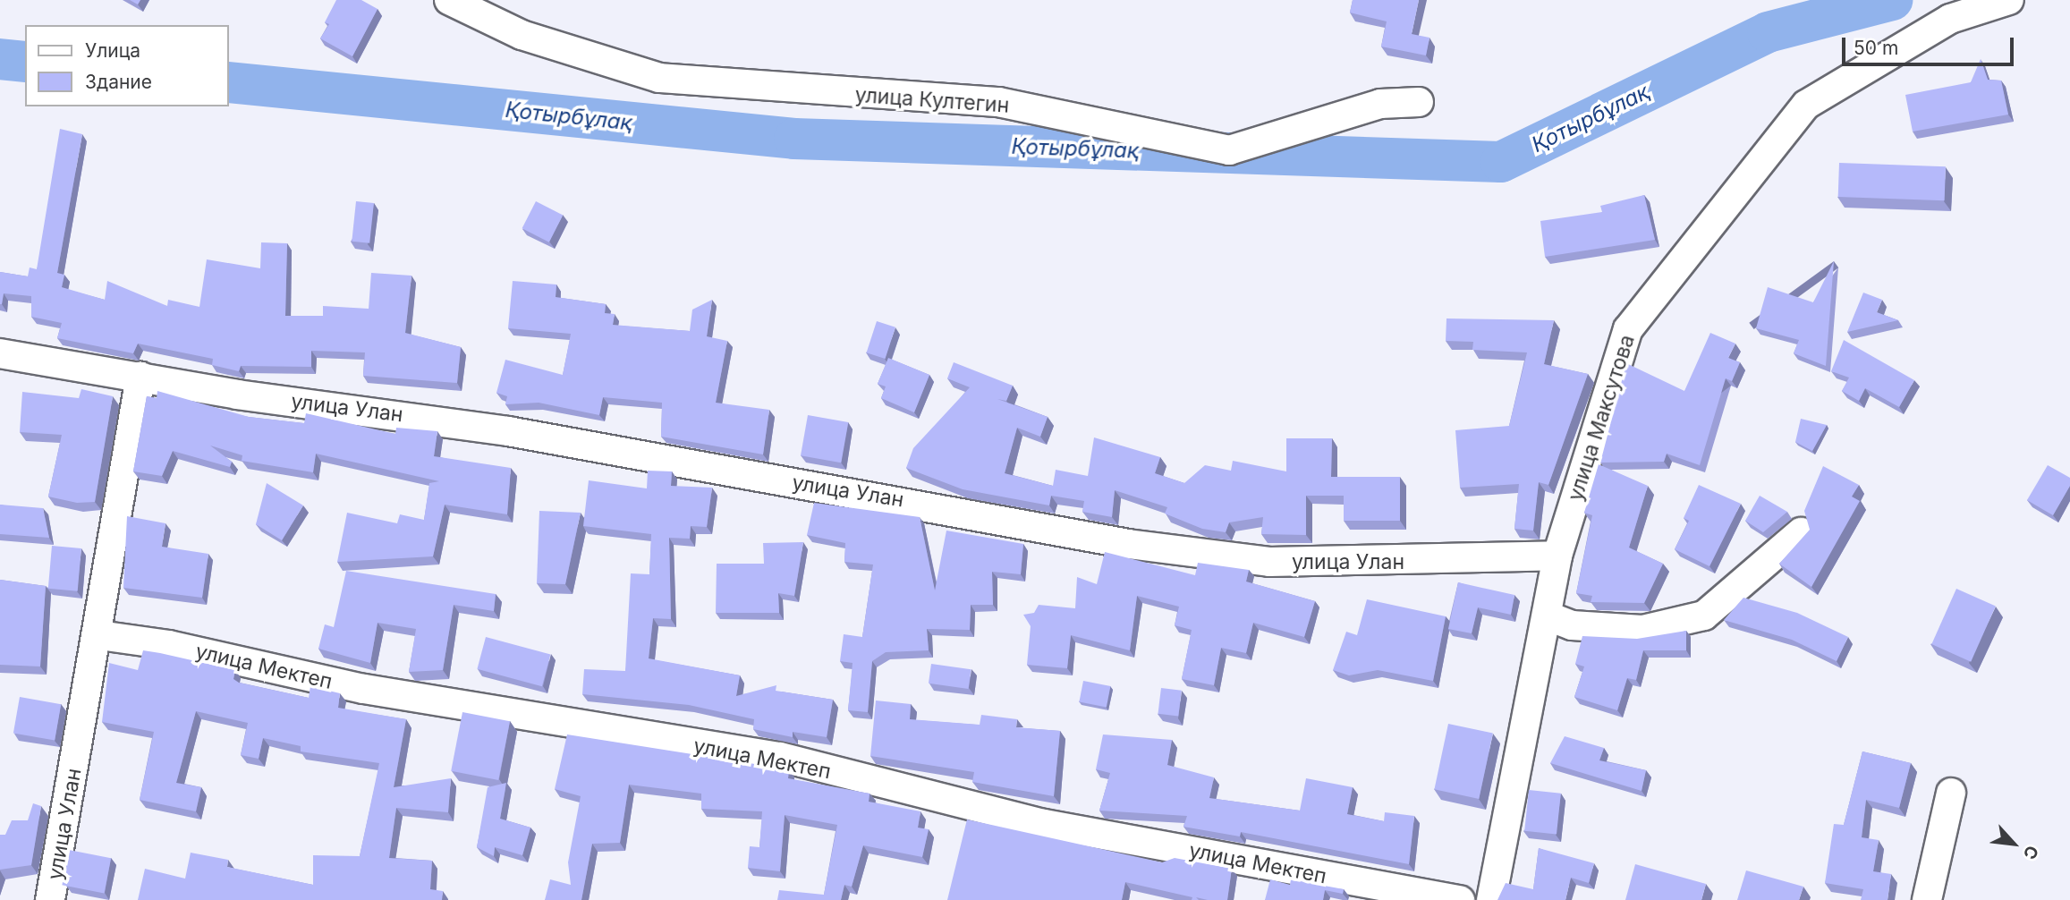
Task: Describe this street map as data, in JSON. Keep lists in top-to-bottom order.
{
  "streets": {
    "street": [
      "улица Култегин",
      "улица Улан",
      "улица Максутова",
      "улица Мектеп"
    ]
  },
  "crossings": [
    ["улица Улан", "улица Максутова"],
    ["улица Улан", "улица Мектеп"]
  ],
  "water": ["Қотырбұлақ"],
  "legend": ["Улица", "Здание"],
  "scale_bar": "50 m",
  "north": "bottom right"
}
